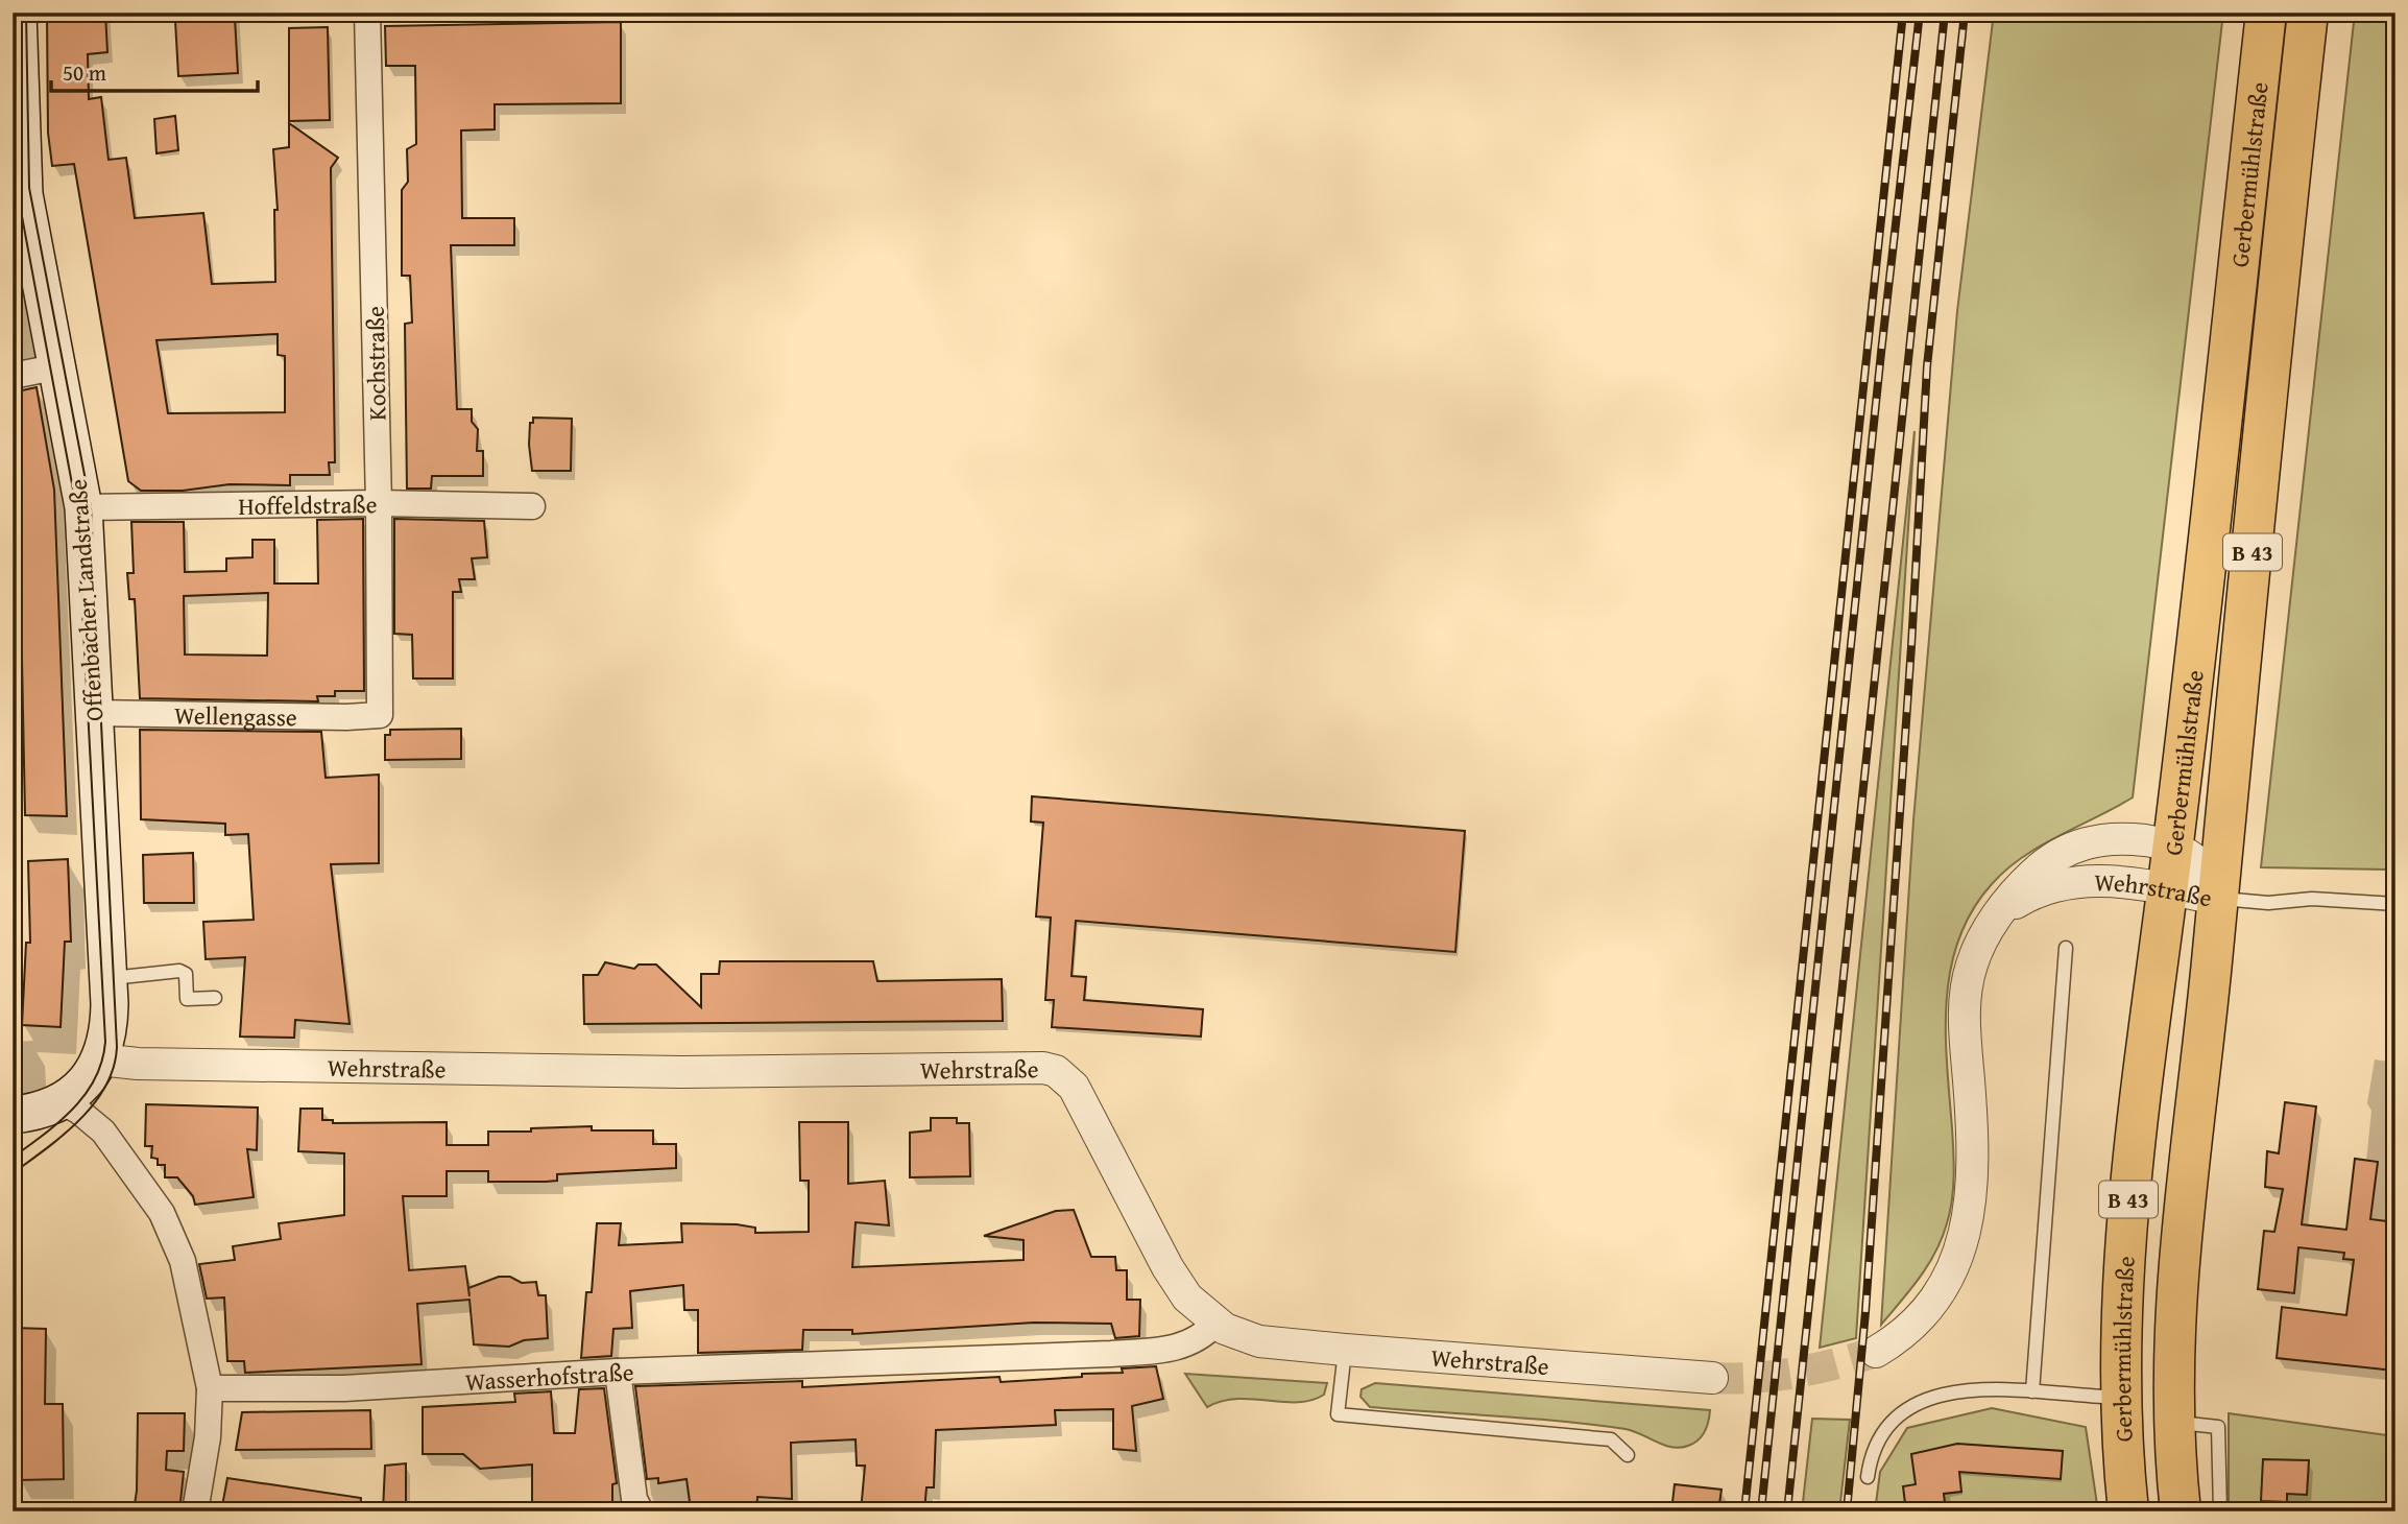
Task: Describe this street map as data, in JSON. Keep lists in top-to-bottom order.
{
  "streets": {
    "main road": ["Gerbermühlstraße", "B 43", "Offenbacher Landstraße"],
    "street": [
      "Kochstraße",
      "Hoffeldstraße",
      "Wellengasse",
      "Wehrstraße",
      "Wasserhofstraße"
    ]
  },
  "crossings": [
    ["Gerbermühlstraße", "Wehrstraße"],
    ["Kochstraße", "Hoffeldstraße"],
    ["Kochstraße", "Wellengasse"],
    ["Hoffeldstraße", "Offenbacher Landstraße"],
    ["Offenbacher Landstraße", "Wellengasse"],
    ["Offenbacher Landstraße", "Wehrstraße"],
    ["Wehrstraße", "Wasserhofstraße"]
  ],
  "scale_bar": "50 m"
}
